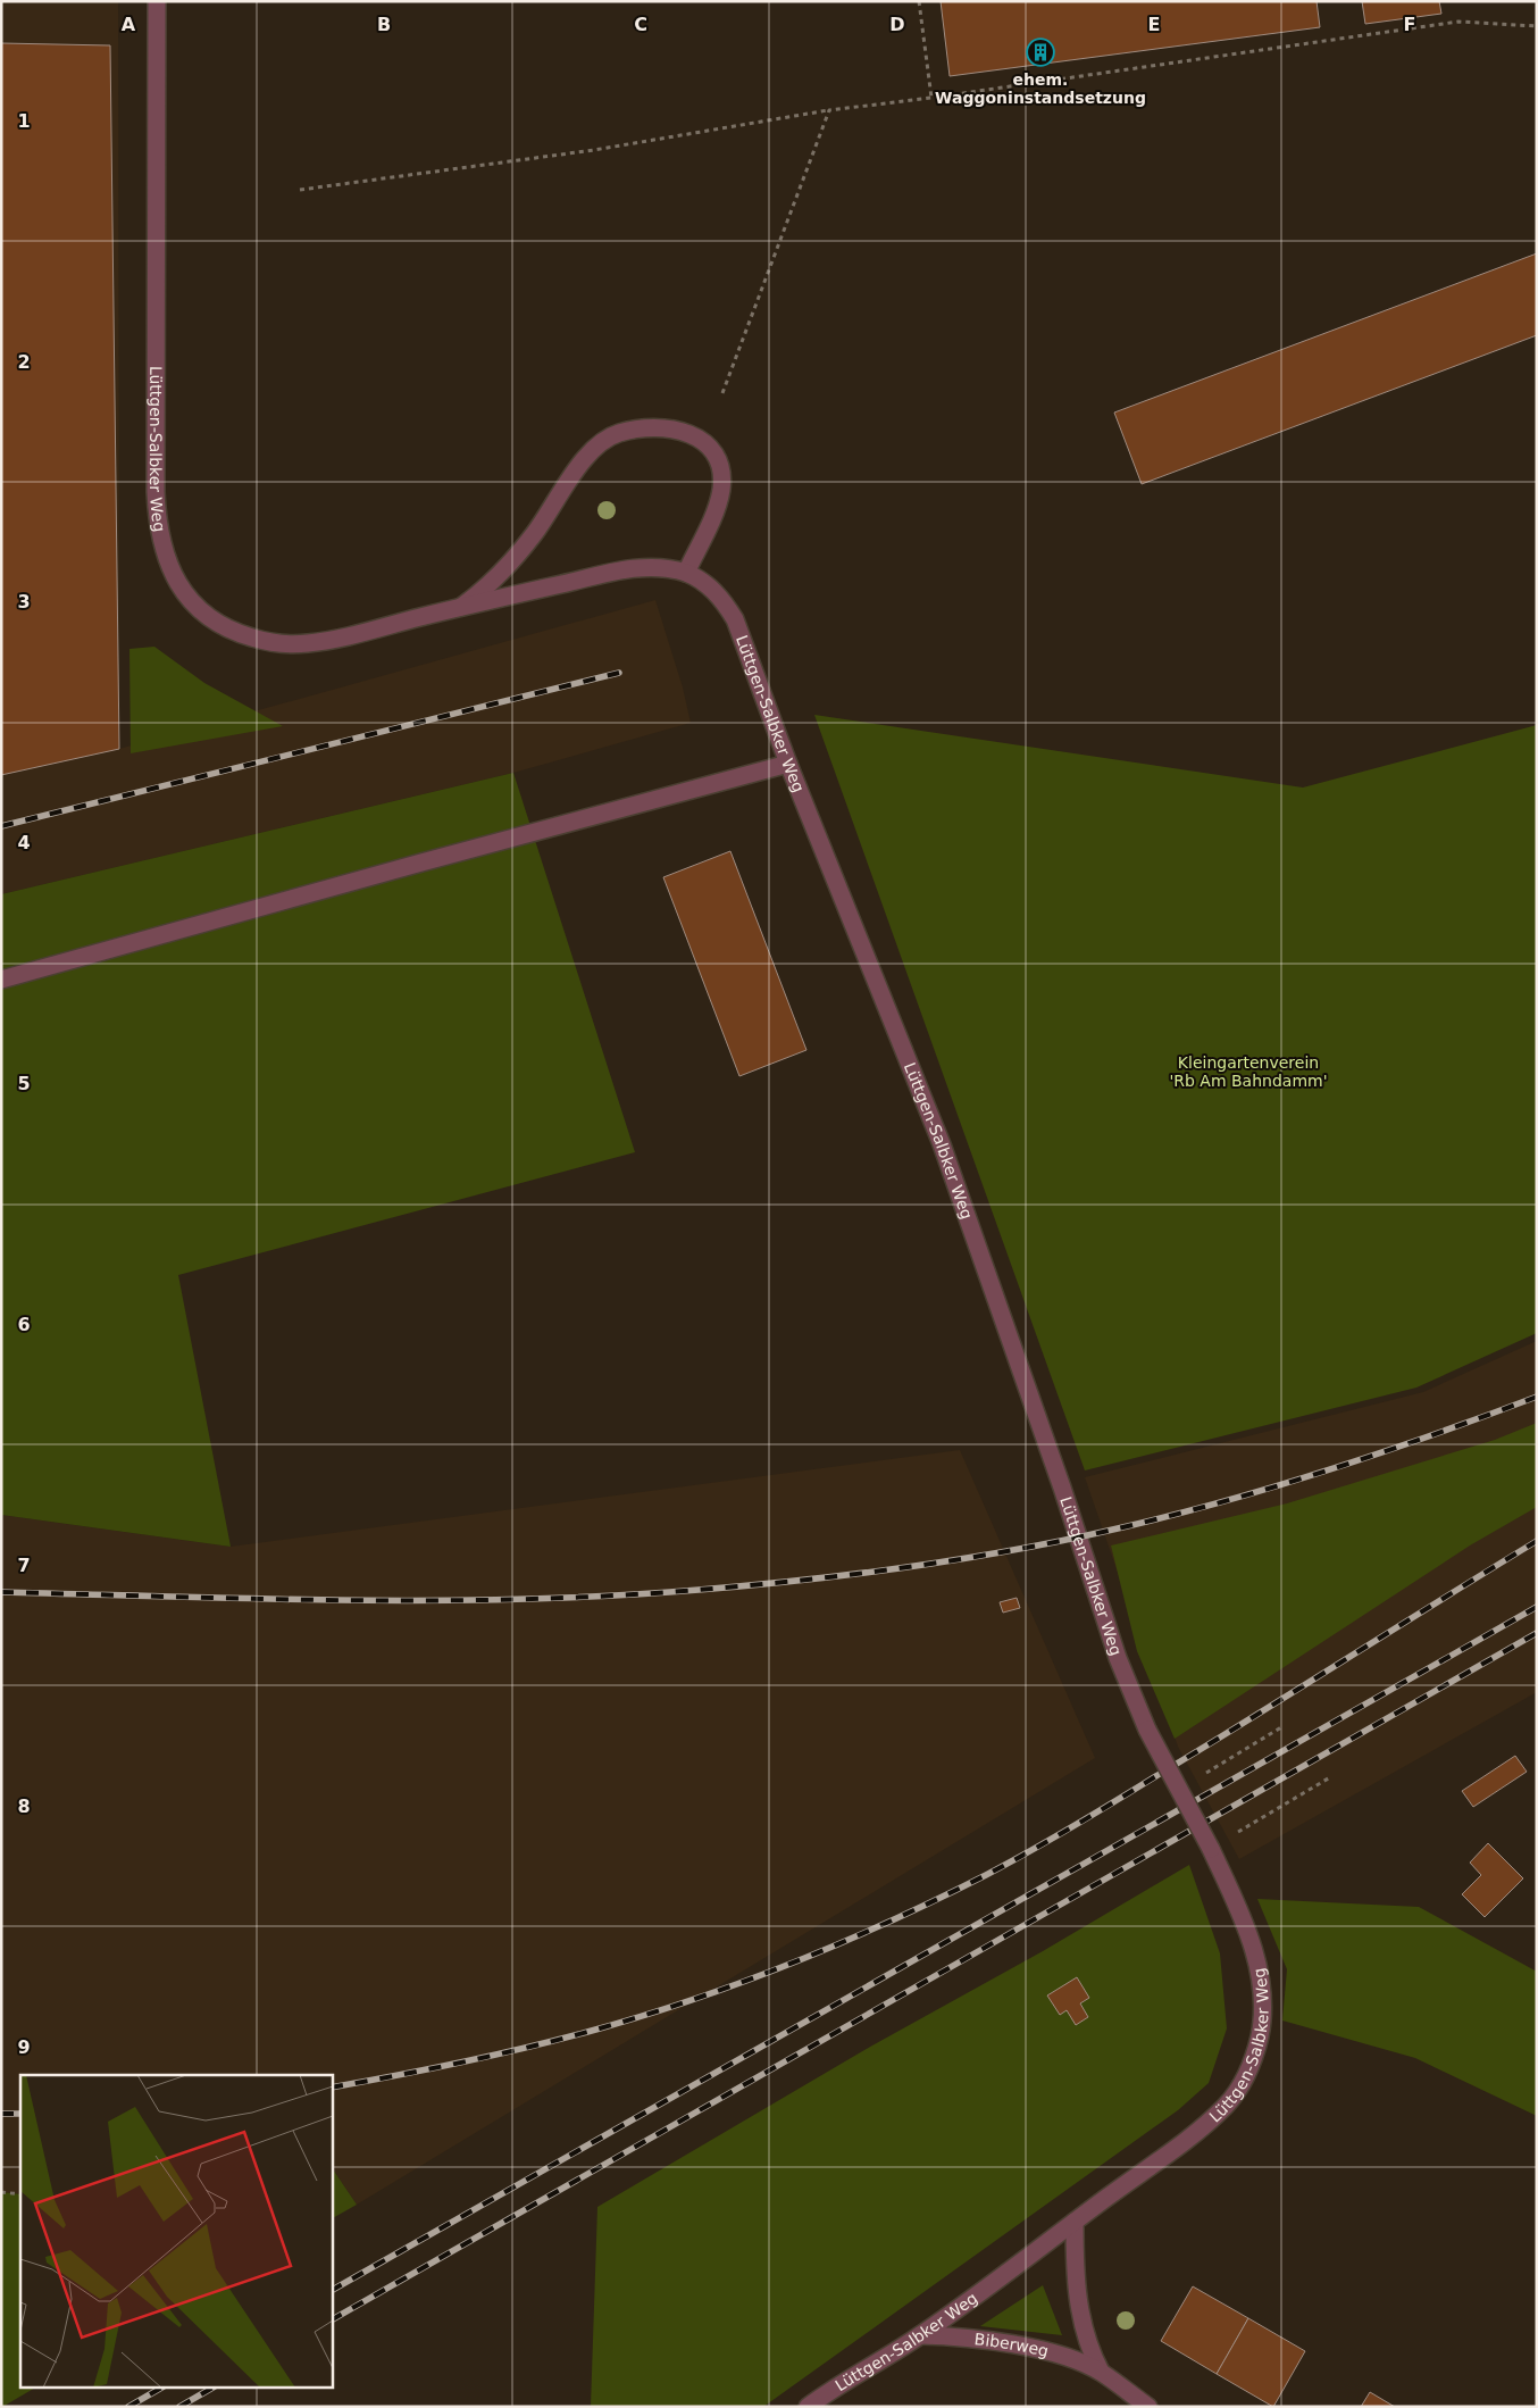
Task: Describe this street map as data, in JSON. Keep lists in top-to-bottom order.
{
  "streets": {
    "street": ["Lüttgen-Salbker Weg", "Biberweg"]
  },
  "crossings": [
    ["Lüttgen-Salbker Weg", "Biberweg"]
  ],
  "parks": ["Kleingartenverein 'Rb Am Bahndamm'"],
  "places": {
    "building": ["ehem. Waggoninstandsetzung"]
  },
  "grid": {
    "columns": [
      "A",
      "B",
      "C",
      "D",
      "E",
      "F"
    ],
    "rows": [
      "1",
      "2",
      "3",
      "4",
      "5",
      "6",
      "7",
      "8",
      "9"
    ]
  }
}
